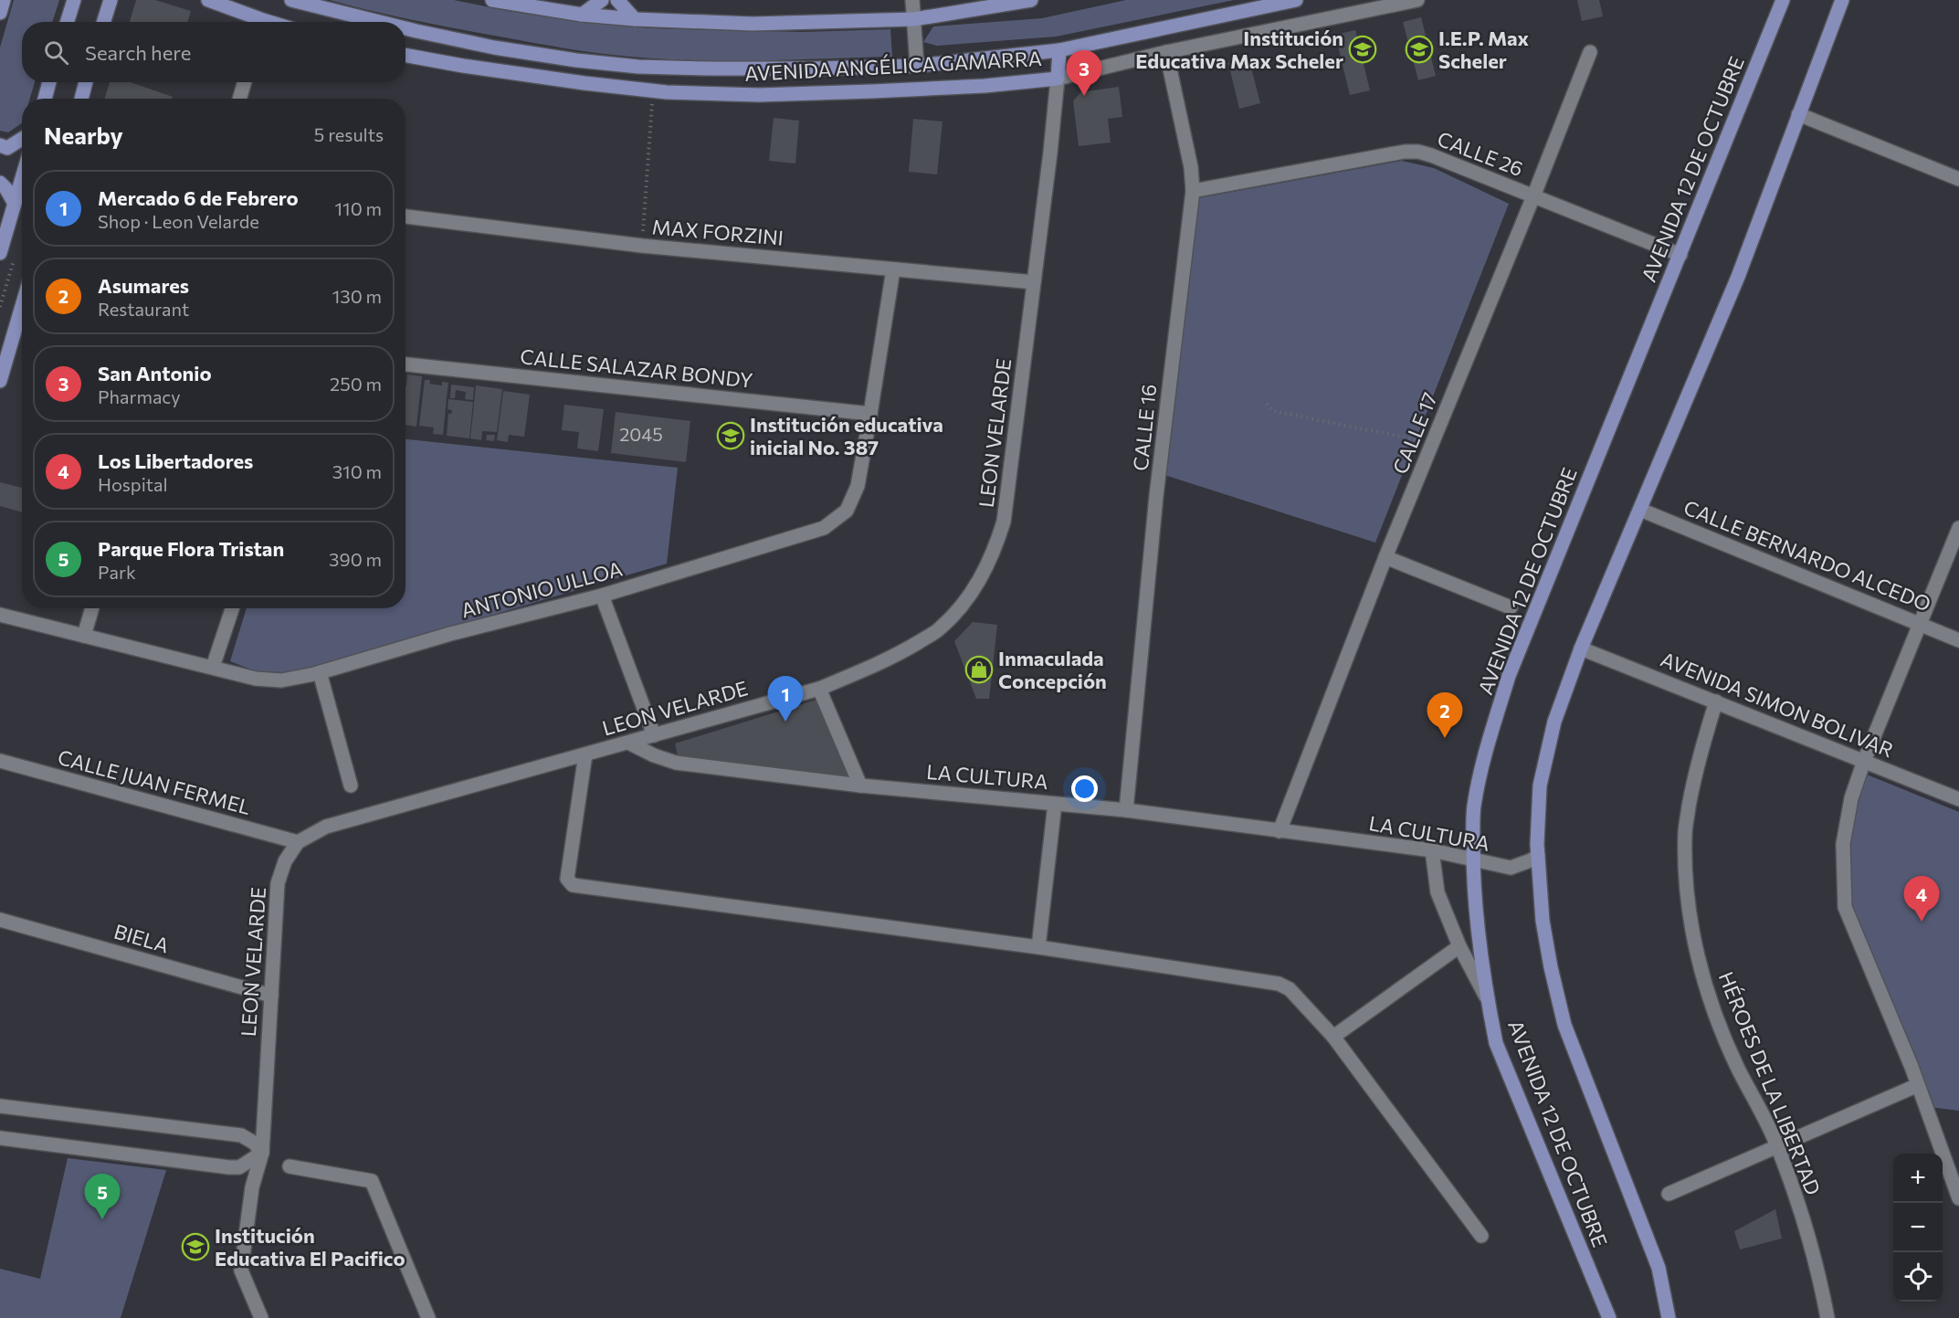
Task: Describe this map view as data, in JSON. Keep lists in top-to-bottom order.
{
  "streets": {
    "main road": ["AVENIDA ANGÉLICA GAMARRA", "AVENIDA 12 DE OCTUBRE", "LEON VELARDE"],
    "street": [
      "CALLE 26",
      "MAX FORZINI",
      "CALLE SALAZAR BONDY",
      "CALLE 16",
      "CALLE 17",
      "CALLE BERNARDO ALCEDO",
      "ANTONIO ULLOA",
      "AVENIDA SIMON BOLIVAR",
      "LA CULTURA",
      "CALLE JUAN FERMEL",
      "BIELA",
      "HÉROES DE LA LIBERTAD"
    ]
  },
  "crossings": [
    ["AVENIDA ANGÉLICA GAMARRA", "CALLE 16"],
    ["AVENIDA ANGÉLICA GAMARRA", "LEON VELARDE"],
    ["CALLE 26", "AVENIDA 12 DE OCTUBRE"],
    ["CALLE 26", "CALLE 16"],
    ["CALLE 26", "CALLE 17"],
    ["AVENIDA 12 DE OCTUBRE", "LA CULTURA"],
    ["MAX FORZINI", "LEON VELARDE"],
    ["MAX FORZINI", "ANTONIO ULLOA"],
    ["CALLE SALAZAR BONDY", "ANTONIO ULLOA"],
    ["CALLE 16", "LA CULTURA"],
    ["LEON VELARDE", "LA CULTURA"],
    ["LEON VELARDE", "CALLE JUAN FERMEL"],
    ["LEON VELARDE", "BIELA"],
    ["CALLE 17", "LA CULTURA"],
    ["AVENIDA SIMON BOLIVAR", "HÉROES DE LA LIBERTAD"]
  ],
  "places": {
    "school or university": [
      "Institución Educativa Max Scheler",
      "I.E.P. Max Scheler",
      "Institución educativa inicial No. 387",
      "Institución Educativa El Pacifico"
    ],
    "shop": ["Inmaculada Concepción"]
  },
  "house_numbers": ["2045"],
  "page": {
    "search": "Search here",
    "pins": [
      "3",
      "1",
      "2",
      "4",
      "5"
    ],
    "heading": ["Nearby", "5 results"],
    "list": [
      {
        "mark": "1",
        "name": "Mercado 6 de Febrero",
        "note": "Shop · Leon Velarde",
        "value": "110 m"
      },
      {
        "mark": "2",
        "name": "Asumares",
        "note": "Restaurant",
        "value": "130 m"
      },
      {
        "mark": "3",
        "name": "San Antonio",
        "note": "Pharmacy",
        "value": "250 m"
      },
      {
        "mark": "4",
        "name": "Los Libertadores",
        "note": "Hospital",
        "value": "310 m"
      },
      {
        "mark": "5",
        "name": "Parque Flora Tristan",
        "note": "Park",
        "value": "390 m"
      }
    ],
    "map_buttons": ["+", "−"]
  }
}
